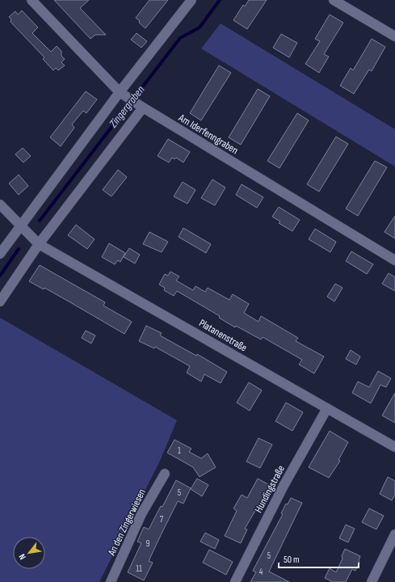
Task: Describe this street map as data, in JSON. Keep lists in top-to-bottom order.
{
  "streets": {
    "street": [
      "Am Iderfenngraben",
      "Platanenstraße",
      "Hundingstraße",
      "An den Zingerwiesen"
    ]
  },
  "crossings": [
    ["Platanenstraße", "Hundingstraße"]
  ],
  "water": ["Zingergraben"],
  "house_numbers": [
    "1",
    "5",
    "7",
    "9",
    "5",
    "11",
    "4"
  ],
  "scale_bar": "50 m",
  "north": "bottom left"
}
